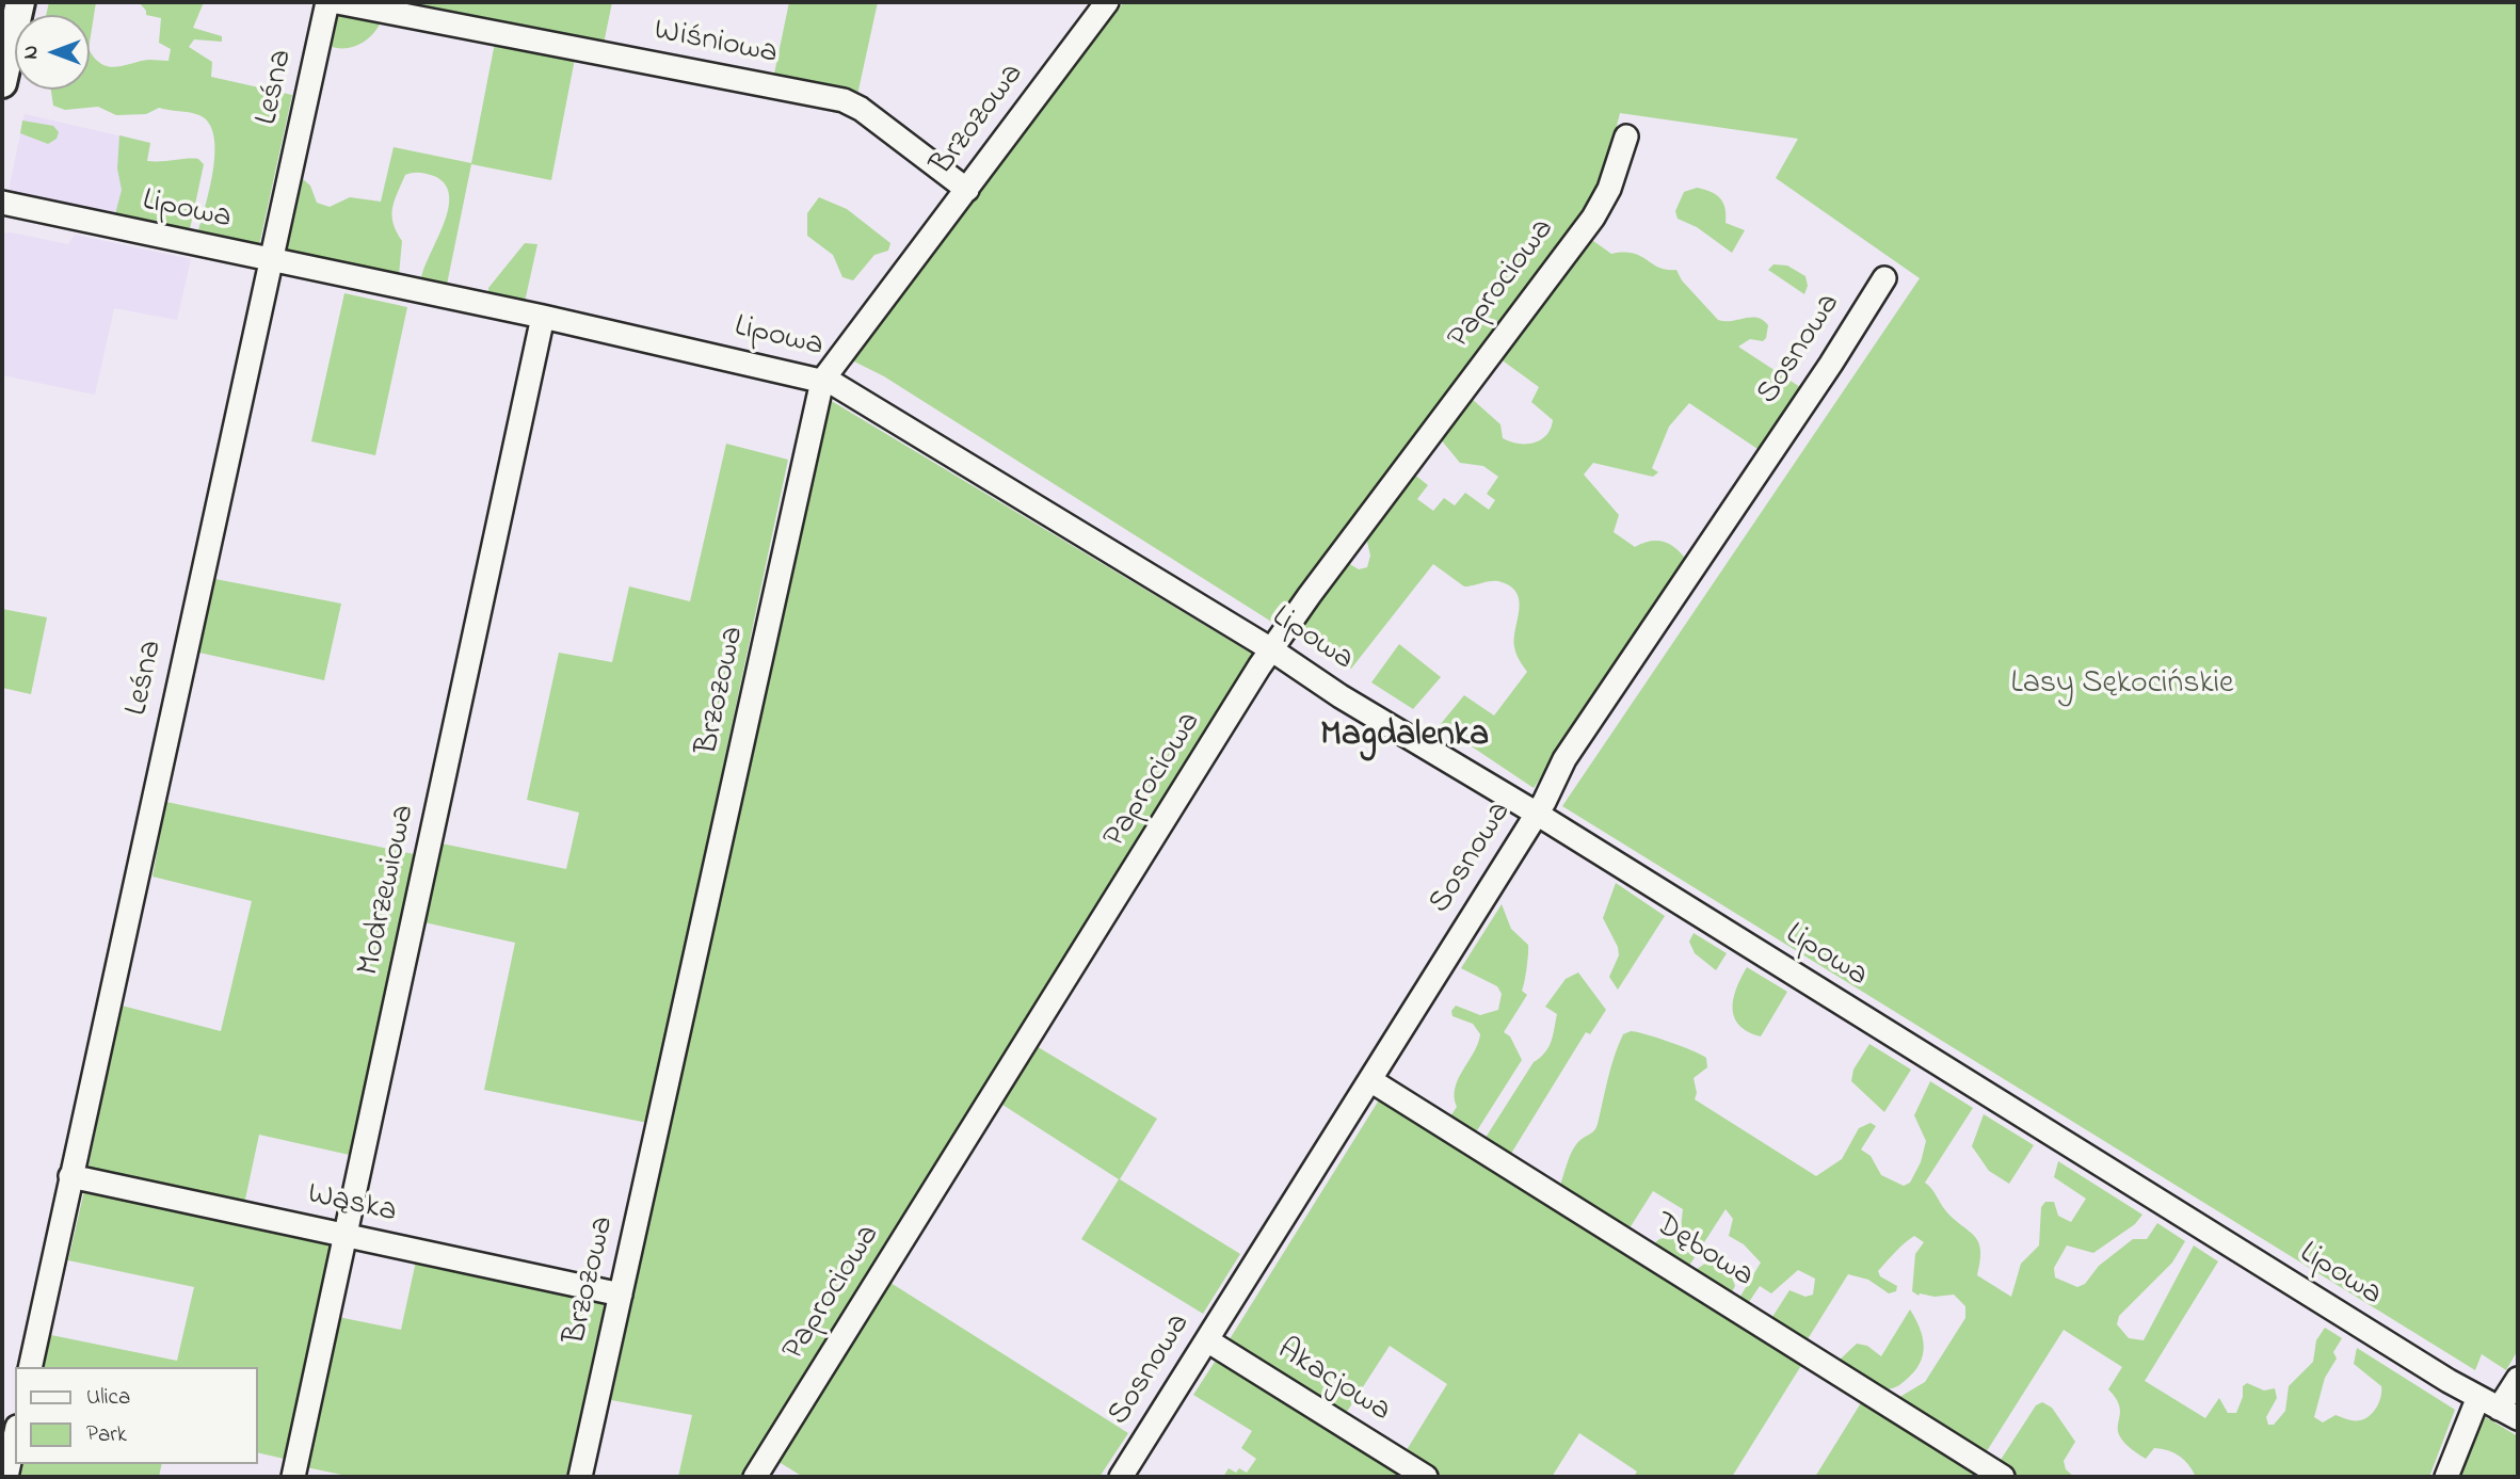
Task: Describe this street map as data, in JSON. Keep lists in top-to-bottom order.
{
  "streets": {
    "street": [
      "Wiśniowa",
      "Leśna",
      "Brzozowa",
      "Lipowa",
      "Paprociowa",
      "Sosnowa",
      "Modrzewiowa",
      "Wąska",
      "Dębowa",
      "Akacjowa"
    ]
  },
  "crossings": [
    ["Wiśniowa", "Brzozowa"],
    ["Leśna", "Lipowa"],
    ["Leśna", "Wąska"],
    ["Brzozowa", "Lipowa"],
    ["Brzozowa", "Wąska"],
    ["Lipowa", "Paprociowa"],
    ["Lipowa", "Sosnowa"],
    ["Lipowa", "Modrzewiowa"],
    ["Sosnowa", "Dębowa"],
    ["Sosnowa", "Akacjowa"],
    ["Modrzewiowa", "Wąska"]
  ],
  "districts": ["Magdalenka"],
  "parks": ["Lasy Sękocińskie"],
  "legend": ["Ulica", "Park"],
  "north": "left"
}
